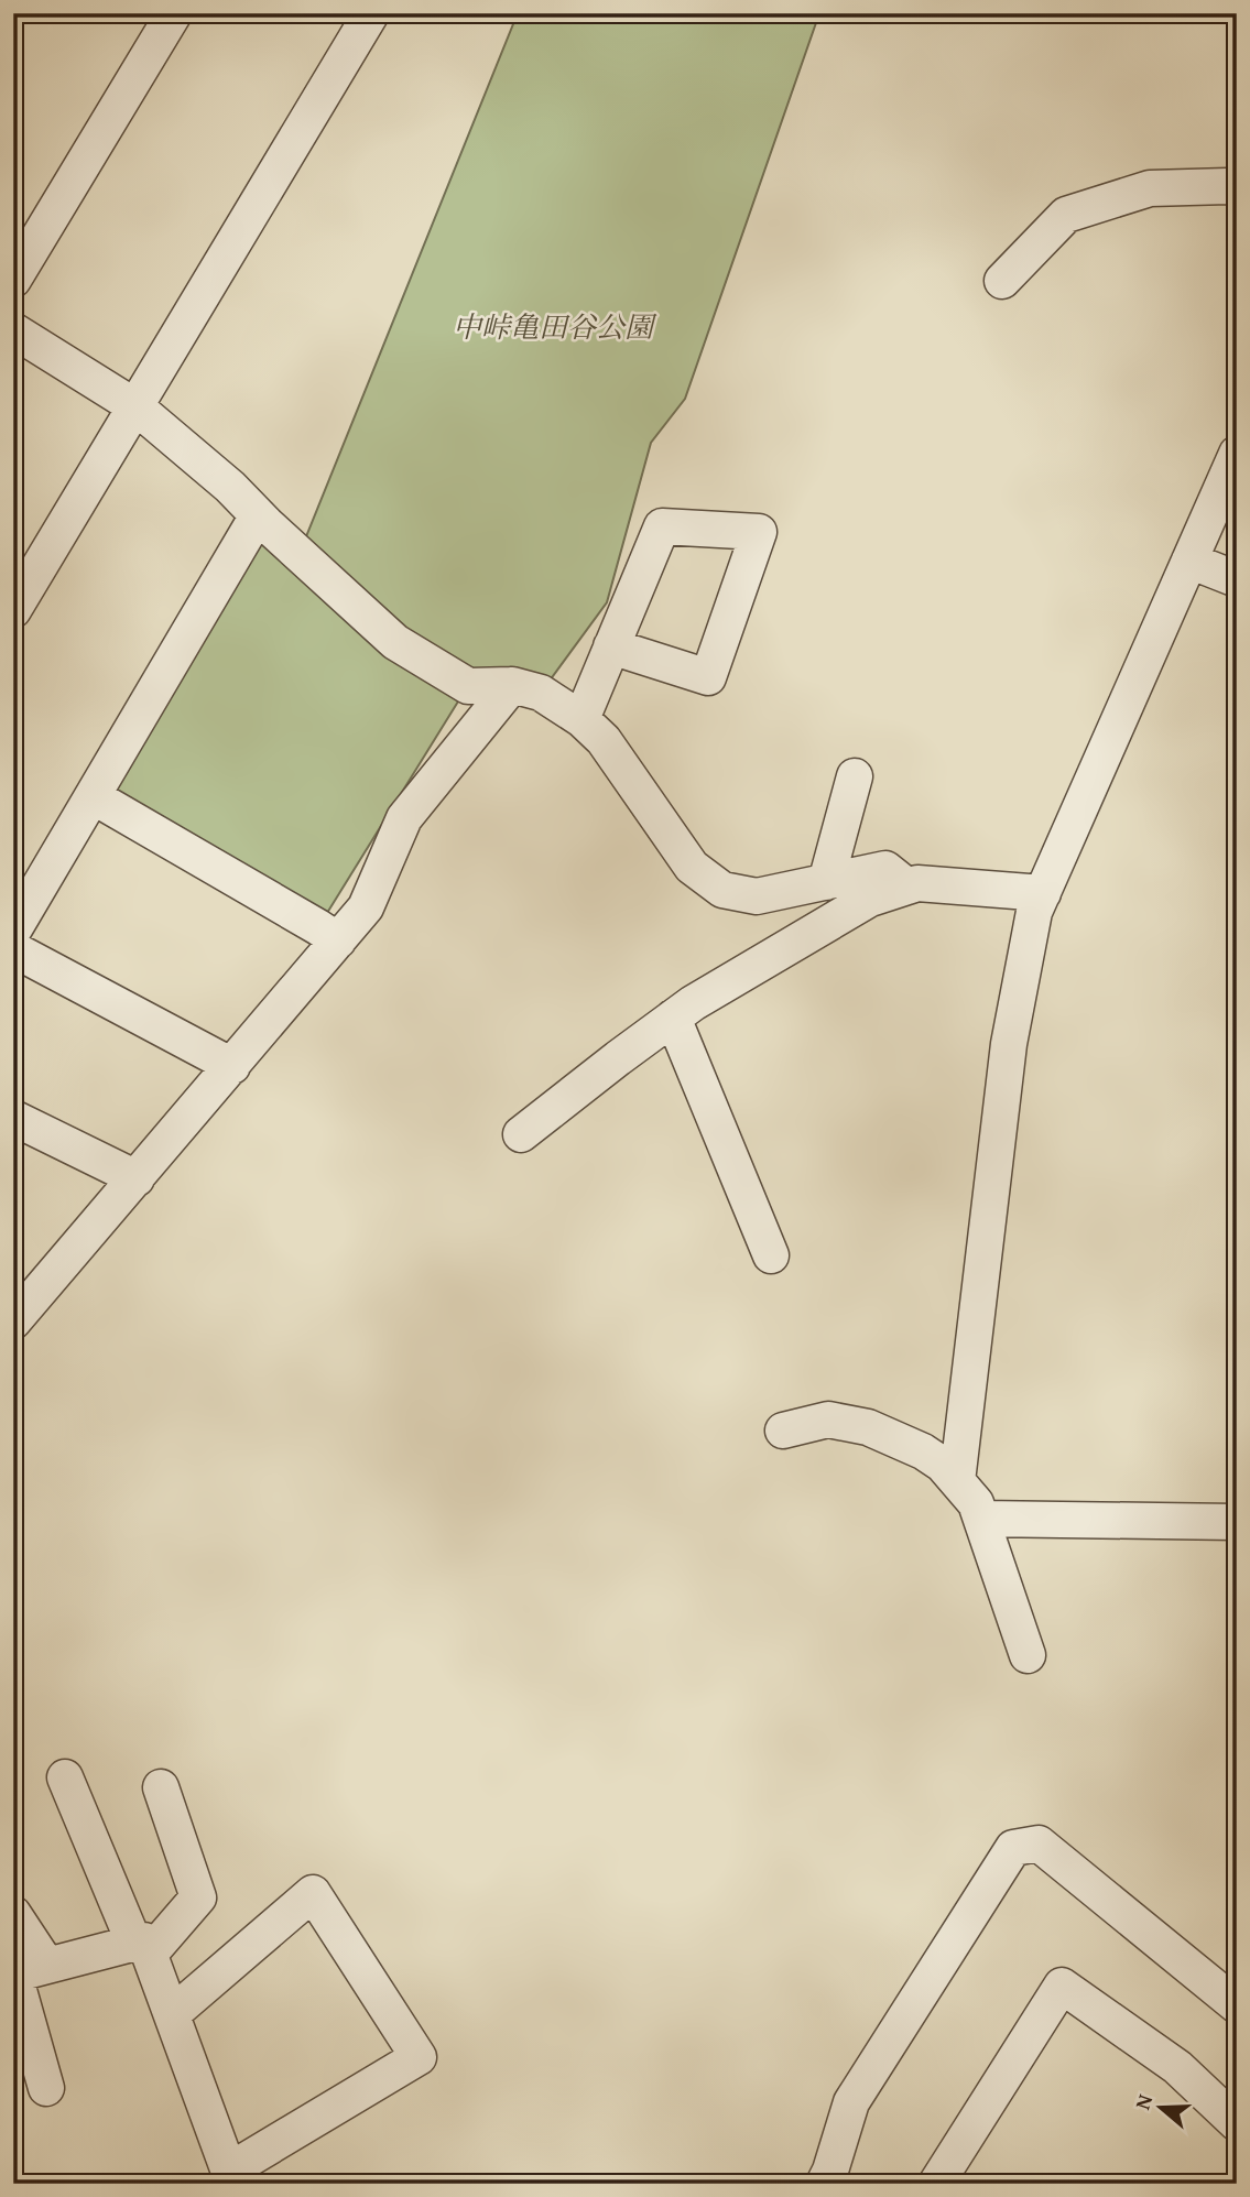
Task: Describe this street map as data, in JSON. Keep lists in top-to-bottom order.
{
  "parks": ["中峠亀田谷公園"],
  "north": "left"
}
